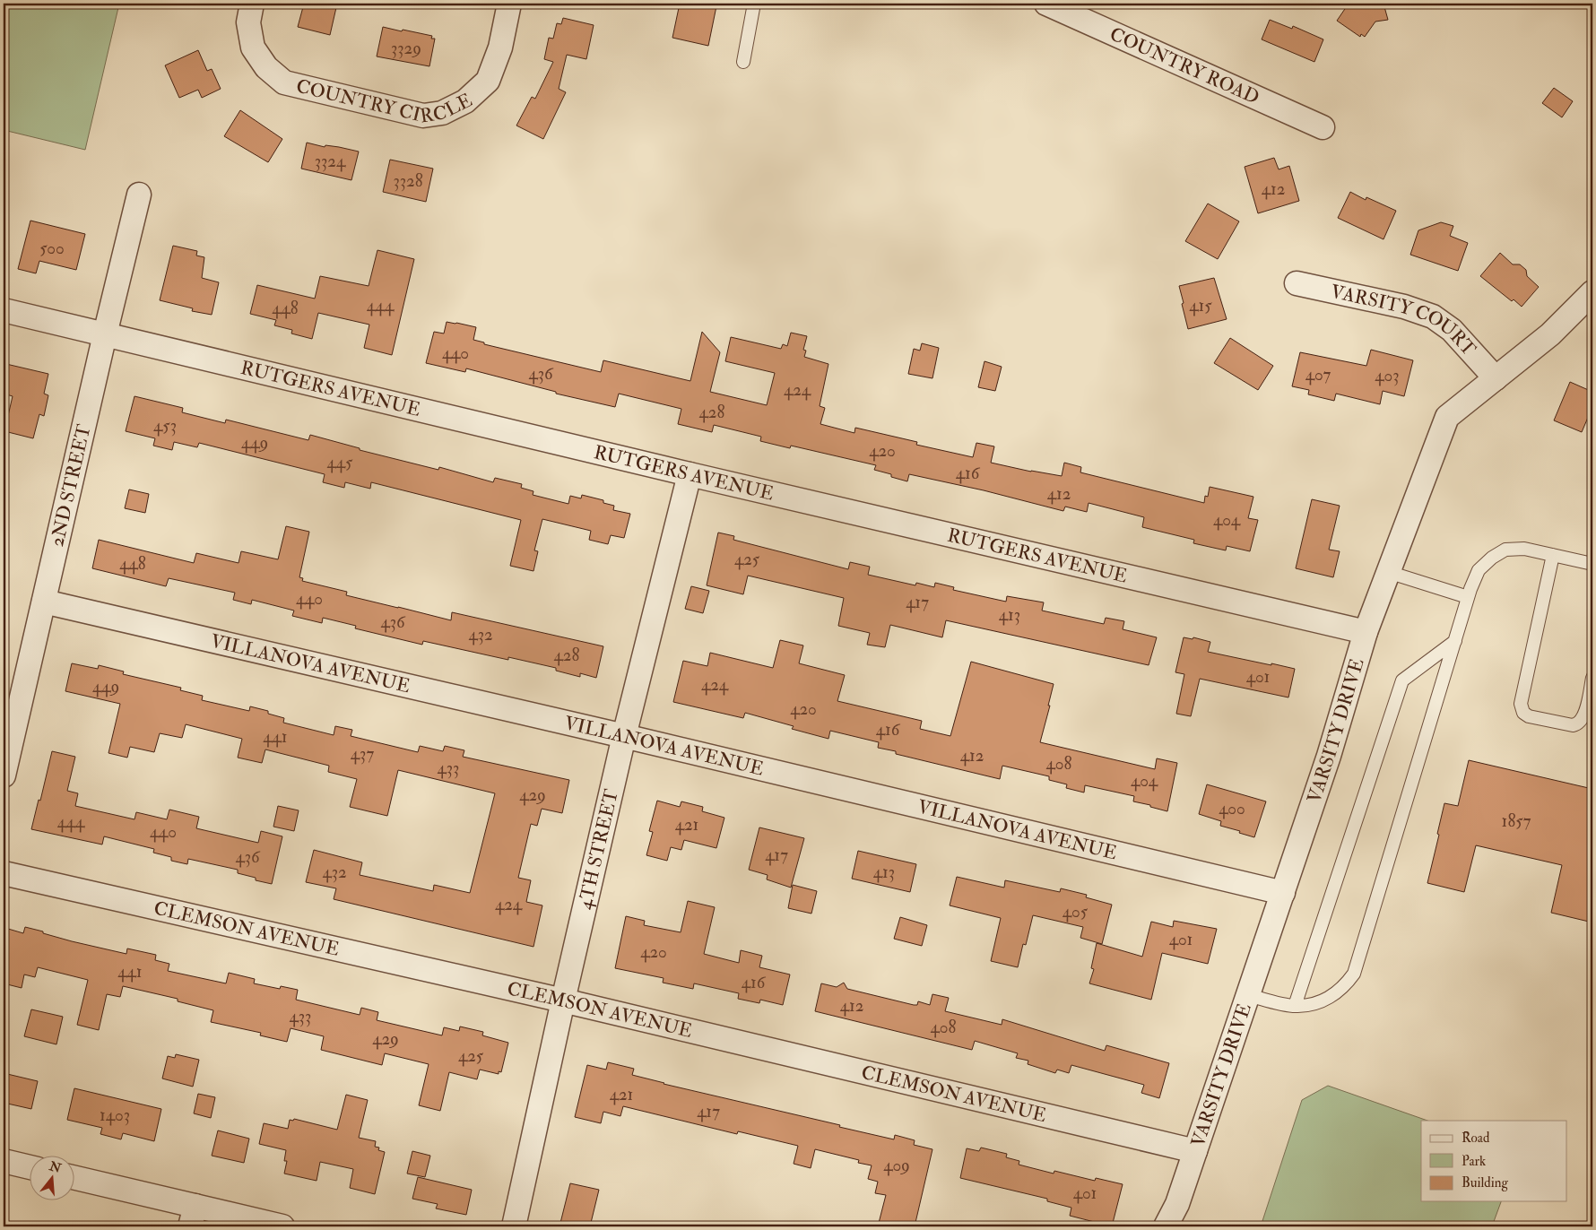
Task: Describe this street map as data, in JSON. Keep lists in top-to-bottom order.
{
  "streets": {
    "street": [
      "COUNTRY ROAD",
      "COUNTRY CIRCLE",
      "VARSITY COURT",
      "RUTGERS AVENUE",
      "2ND STREET",
      "VILLANOVA AVENUE",
      "VARSITY DRIVE",
      "4TH STREET",
      "CLEMSON AVENUE"
    ]
  },
  "crossings": [
    ["VARSITY COURT", "VARSITY DRIVE"],
    ["RUTGERS AVENUE", "2ND STREET"],
    ["RUTGERS AVENUE", "VARSITY DRIVE"],
    ["RUTGERS AVENUE", "4TH STREET"],
    ["2ND STREET", "VILLANOVA AVENUE"],
    ["VILLANOVA AVENUE", "VARSITY DRIVE"],
    ["VILLANOVA AVENUE", "4TH STREET"],
    ["VARSITY DRIVE", "CLEMSON AVENUE"],
    ["4TH STREET", "CLEMSON AVENUE"]
  ],
  "house_numbers": [
    "3329",
    "3324",
    "3328",
    "412",
    "500",
    "444",
    "415",
    "448",
    "440",
    "436",
    "407",
    "403",
    "424",
    "428",
    "453",
    "449",
    "420",
    "445",
    "416",
    "412",
    "404",
    "425",
    "448",
    "440",
    "417",
    "413",
    "436",
    "432",
    "428",
    "401",
    "424",
    "449",
    "420",
    "416",
    "441",
    "437",
    "412",
    "408",
    "433",
    "404",
    "429",
    "400",
    "1857",
    "444",
    "421",
    "440",
    "417",
    "436",
    "432",
    "413",
    "424",
    "405",
    "401",
    "420",
    "441",
    "416",
    "412",
    "433",
    "408",
    "429",
    "425",
    "421",
    "417",
    "1403",
    "409",
    "401"
  ],
  "legend": ["Road", "Park", "Building"],
  "north": "top"
}
